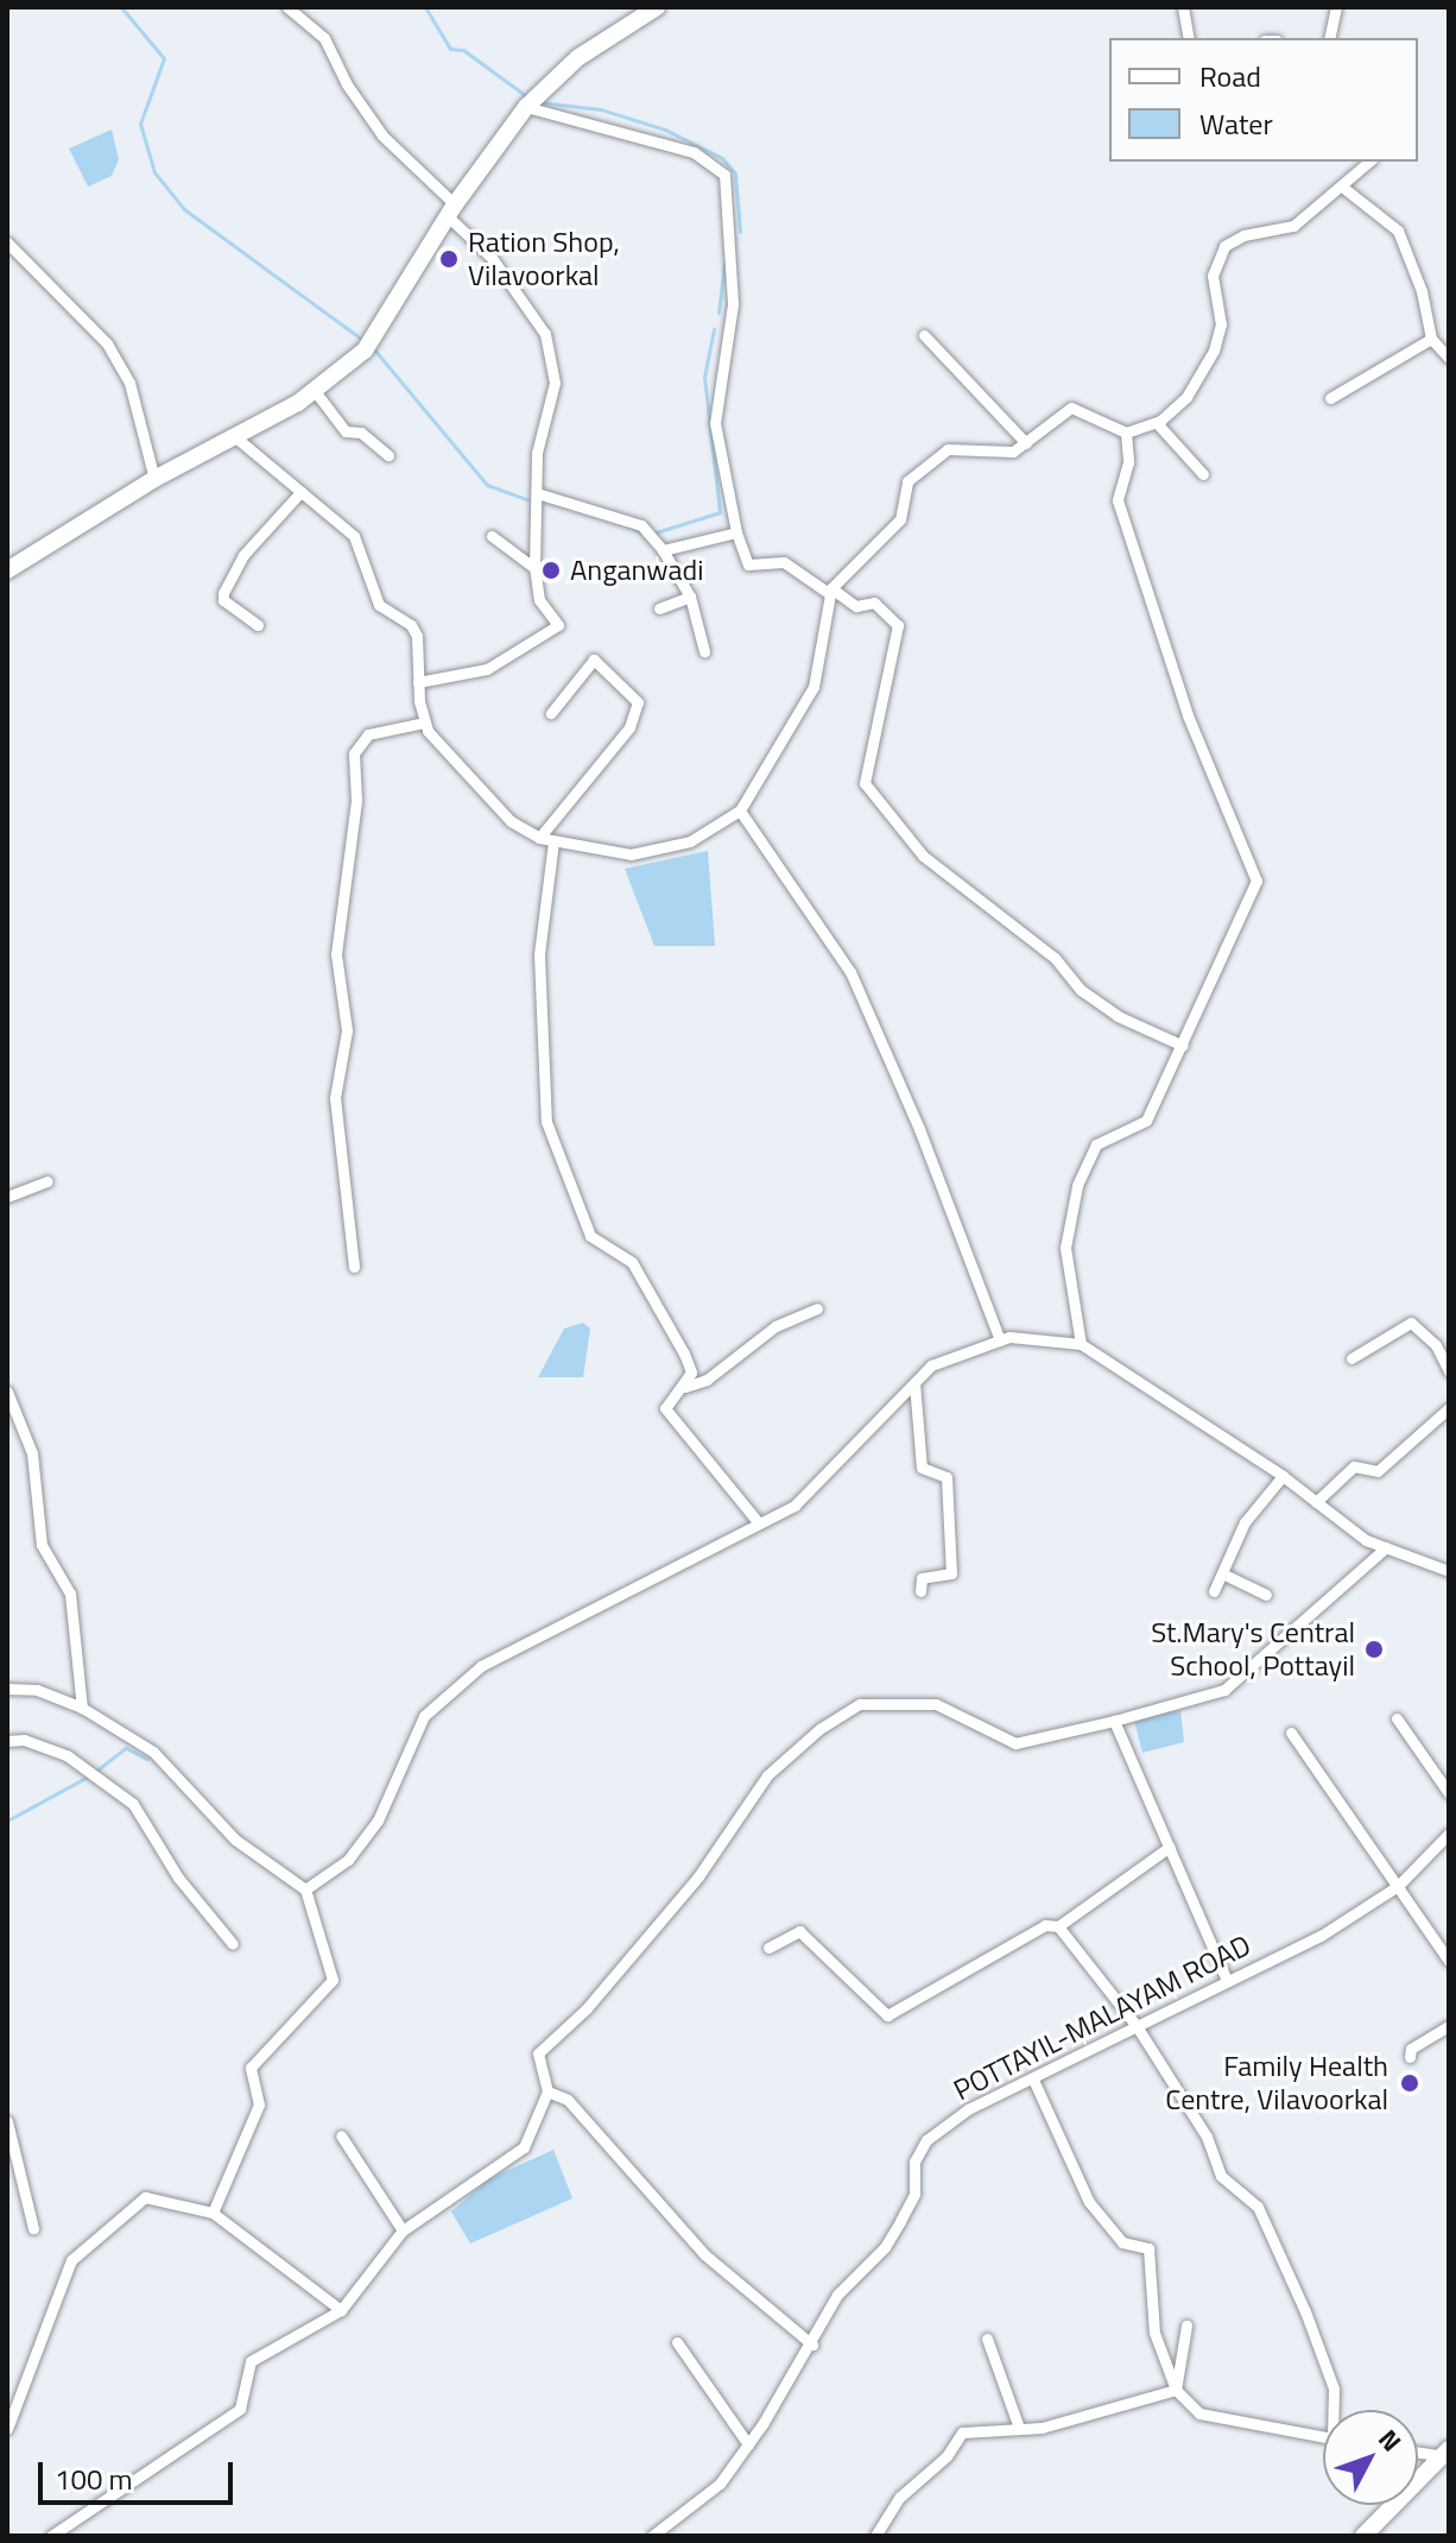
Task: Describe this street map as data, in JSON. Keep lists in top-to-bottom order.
{
  "streets": {
    "street": ["POTTAYIL-MALAYAM ROAD"]
  },
  "places": [
    "Ration Shop, Vilavoorkal",
    "Anganwadi",
    "St.Mary's Central School, Pottayil",
    "Family Health Centre, Vilavoorkal"
  ],
  "legend": ["Road", "Water"],
  "scale_bar": "100 m",
  "north": "top right"
}
